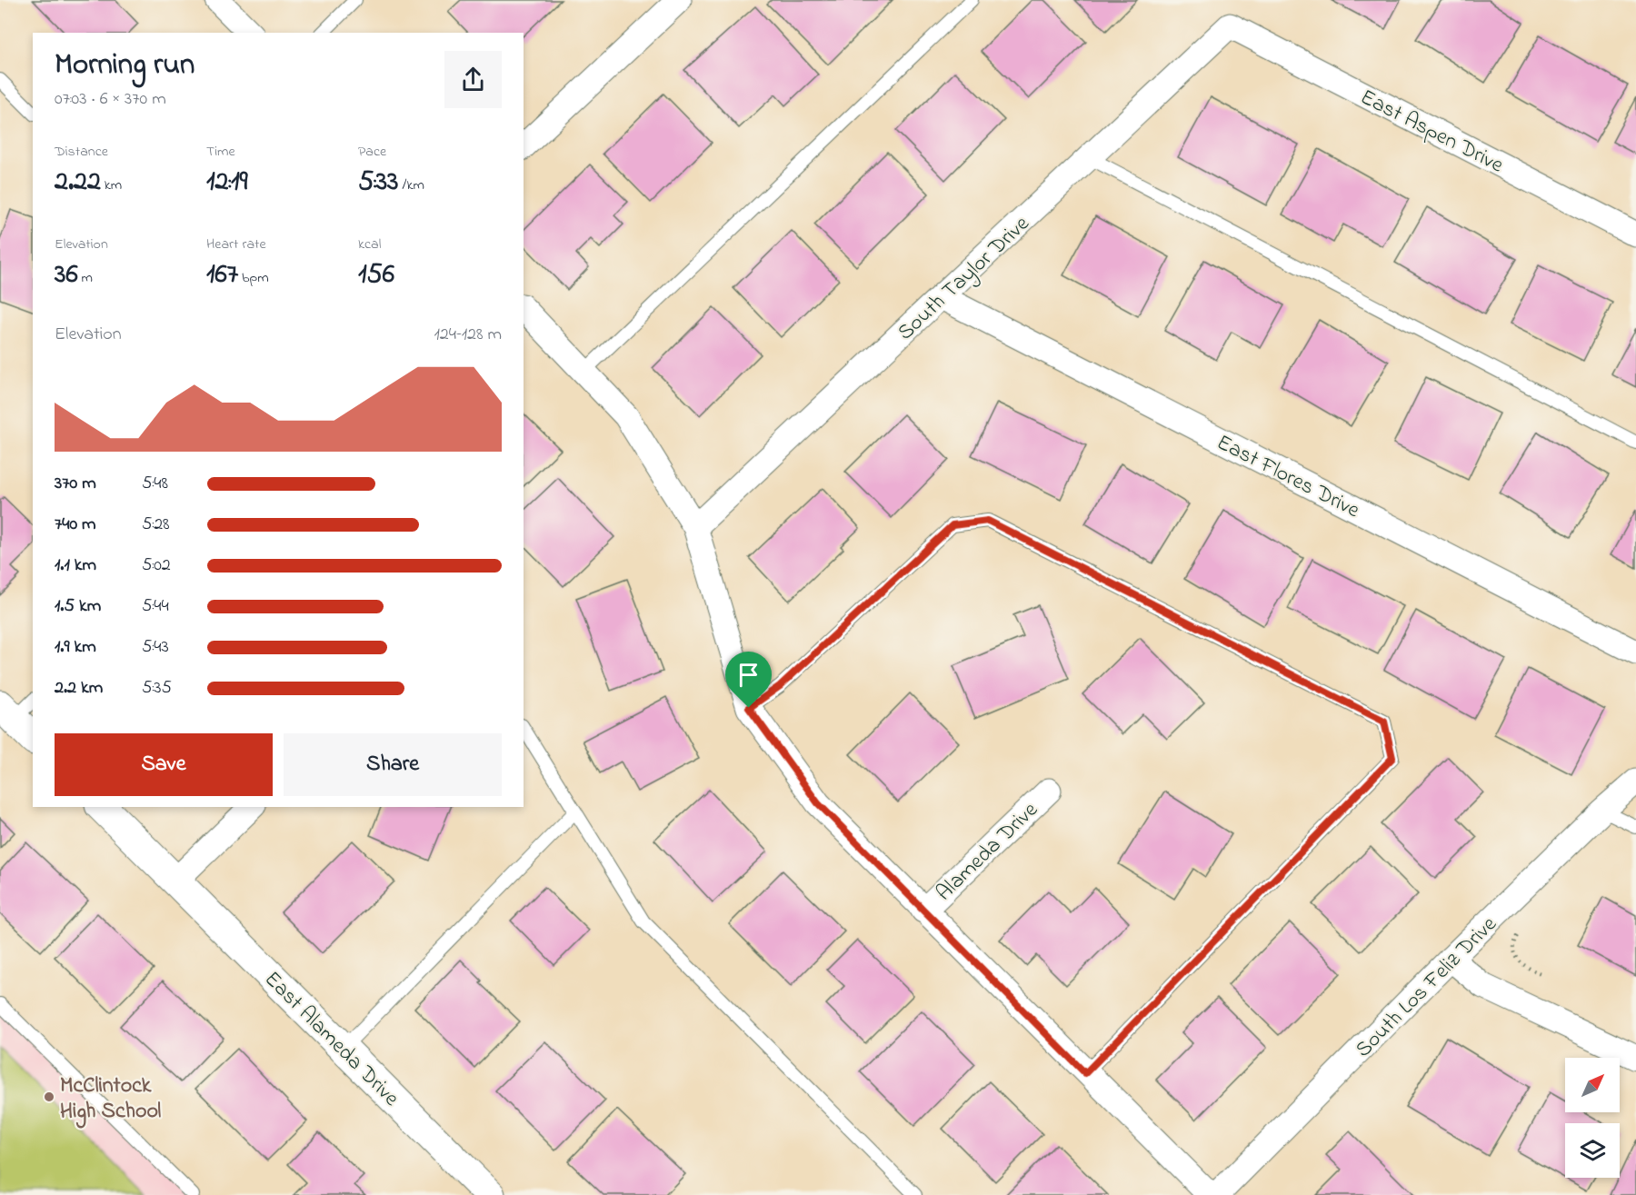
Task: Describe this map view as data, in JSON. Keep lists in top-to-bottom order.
{
  "streets": {
    "street": [
      "East Aspen Drive",
      "South Taylor Drive",
      "East Flores Drive",
      "Alameda Drive",
      "South Los Feliz Drive",
      "East Alameda Drive"
    ]
  },
  "crossings": [
    ["East Aspen Drive", "South Taylor Drive"],
    ["South Taylor Drive", "East Flores Drive"]
  ],
  "places": ["McClintock High School"],
  "north": "top right",
  "page": {
    "heading": ["Morning run", "07:03 · 6 × 370 m"],
    "stats": [
      ["Distance", "2.22 km"],
      ["Time", "12:19"],
      ["Pace", "5:33 /km"],
      ["Elevation", "36 m"],
      ["Heart rate", "167 bpm"],
      ["kcal", "156"]
    ],
    "chart": ["Elevation", "124–128 m"],
    "list": [
      {
        "name": "370 m",
        "note": "5:48"
      },
      {
        "name": "740 m",
        "note": "5:28"
      },
      {
        "name": "1.1 km",
        "note": "5:02"
      },
      {
        "name": "1.5 km",
        "note": "5:44"
      },
      {
        "name": "1.9 km",
        "note": "5:43"
      },
      {
        "name": "2.2 km",
        "note": "5:35"
      }
    ],
    "buttons": ["Save", "Share"]
  }
}
